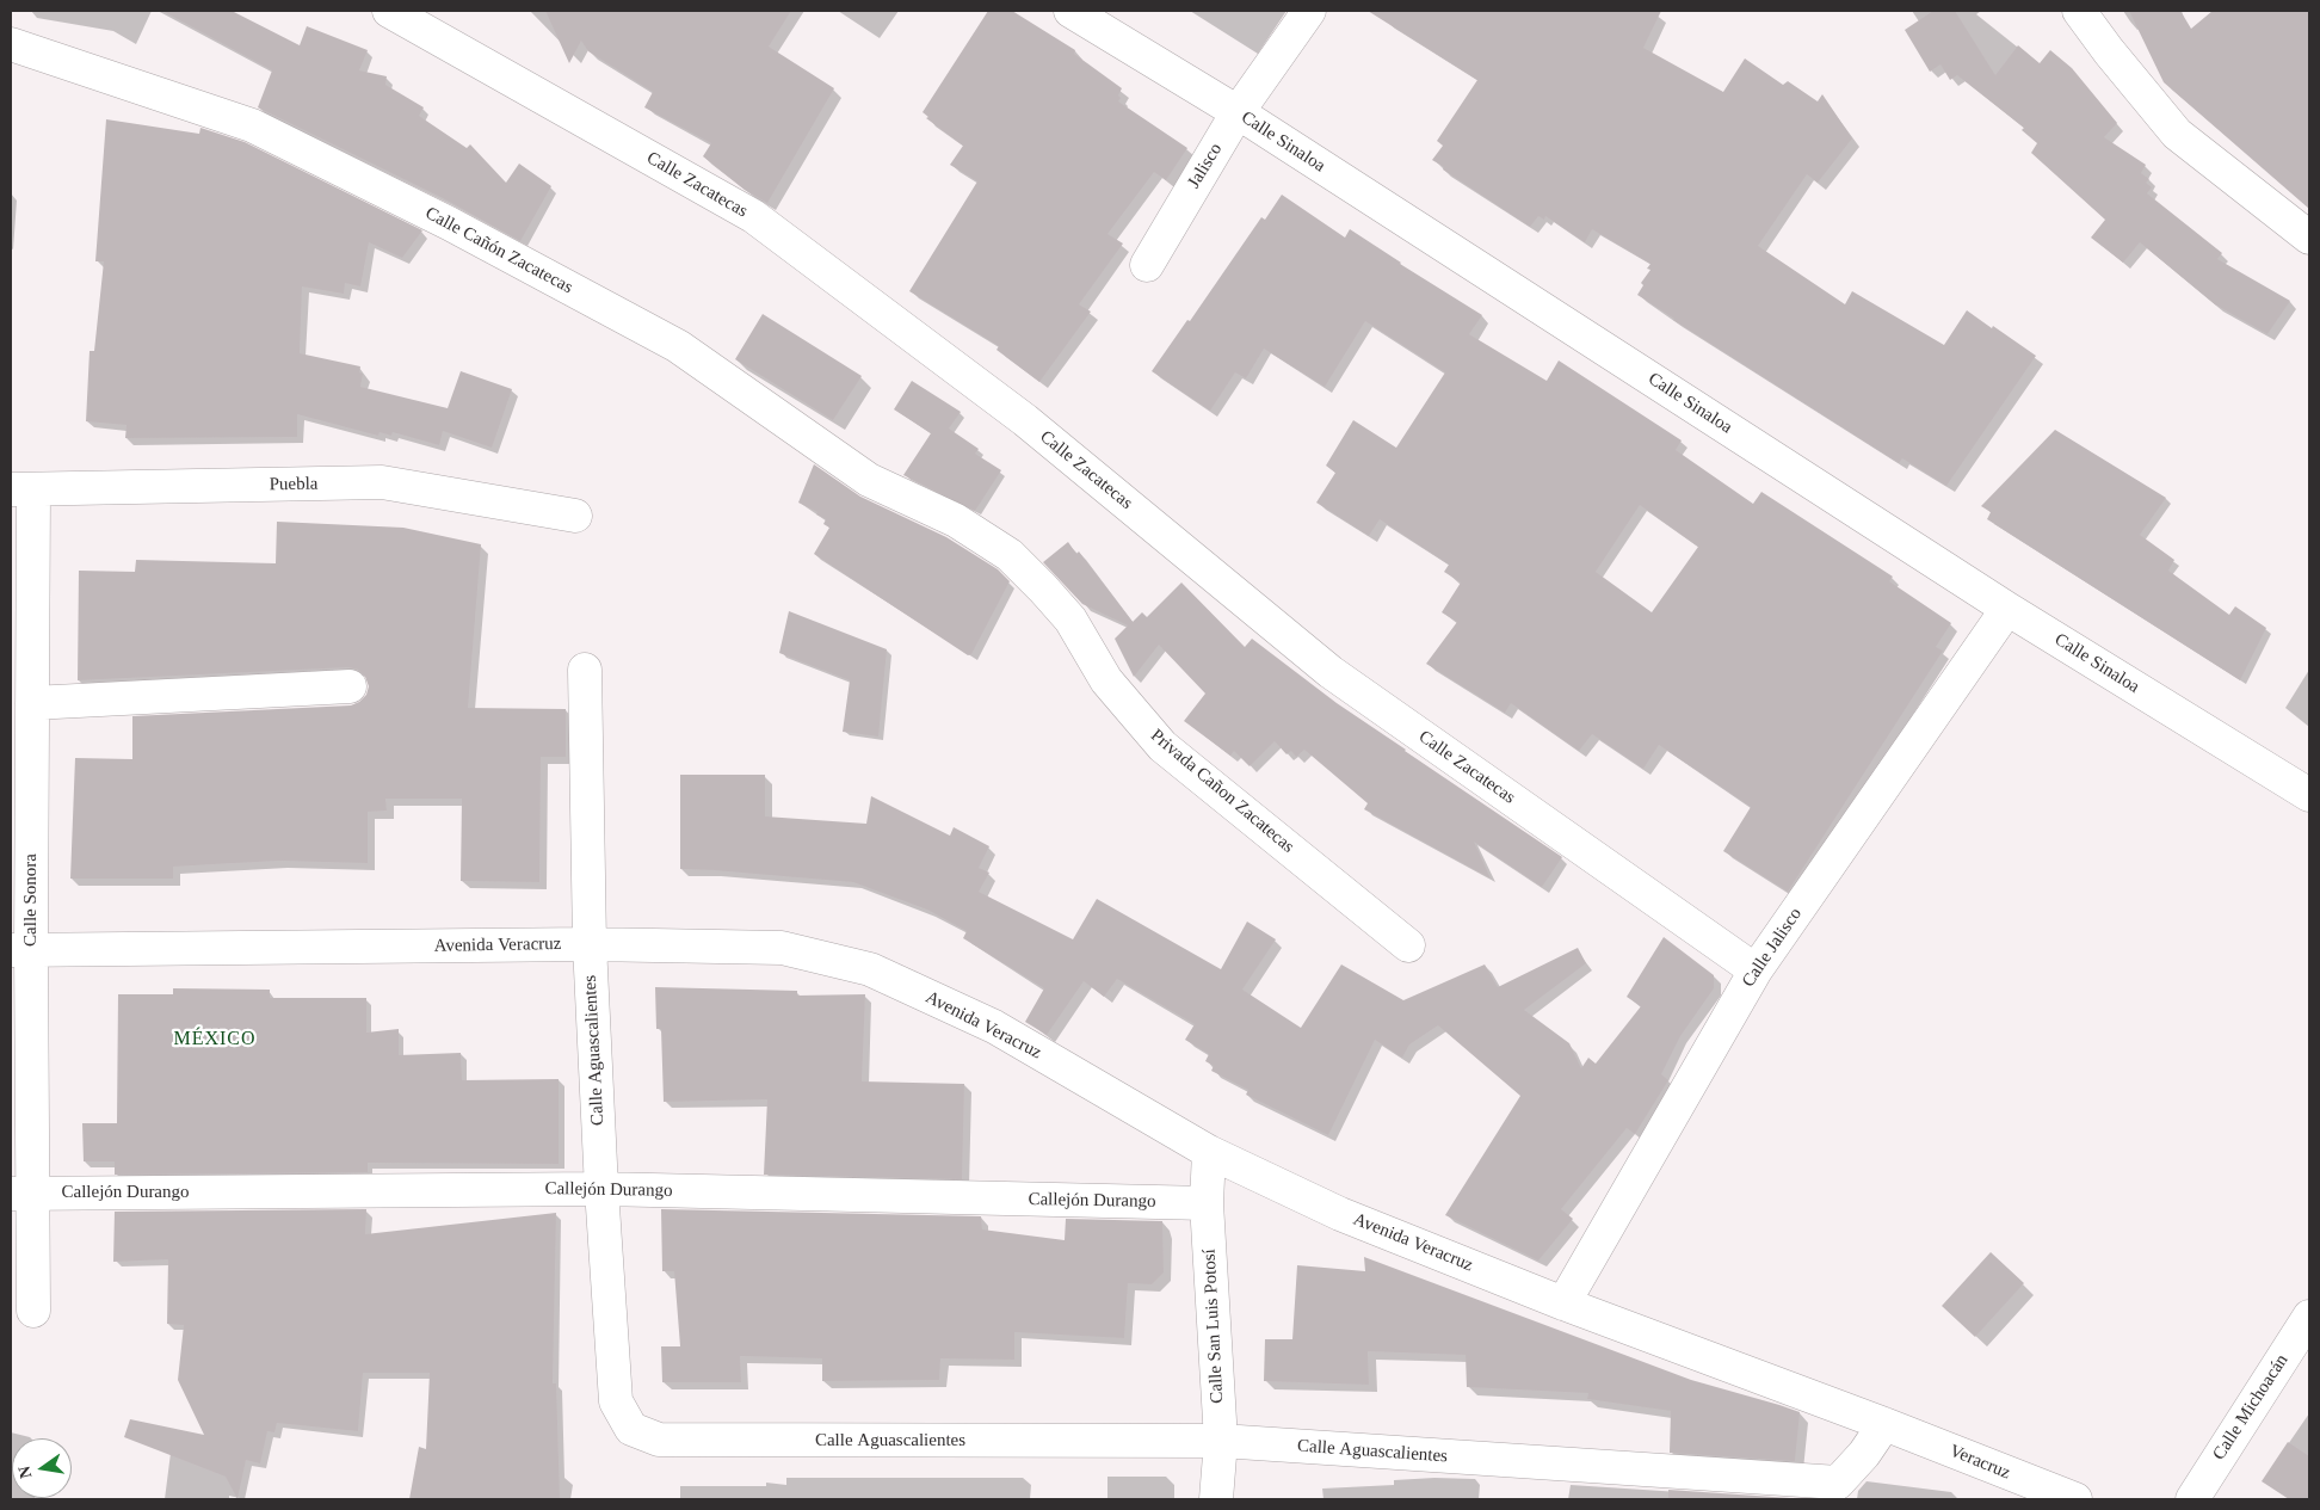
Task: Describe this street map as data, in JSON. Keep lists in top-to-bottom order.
{
  "streets": {
    "street": [
      "Calle Sinaloa",
      "Jalisco",
      "Calle Zacatecas",
      "Calle Cañón Zacatecas",
      "Puebla",
      "Privada Cañon Zacatecas",
      "Calle Sonora",
      "Avenida Veracruz",
      "Calle Jalisco",
      "Calle Aguascalientes",
      "Callejón Durango",
      "Calle San Luis Potosí",
      "Calle Michoacán",
      "Veracruz"
    ]
  },
  "crossings": [
    ["Calle Sinaloa", "Jalisco"],
    ["Calle Sinaloa", "Calle Jalisco"],
    ["Calle Zacatecas", "Calle Jalisco"],
    ["Calle Cañón Zacatecas", "Privada Cañon Zacatecas"],
    ["Puebla", "Calle Sonora"],
    ["Calle Sonora", "Avenida Veracruz"],
    ["Calle Sonora", "Callejón Durango"],
    ["Avenida Veracruz", "Calle Jalisco"],
    ["Avenida Veracruz", "Calle Aguascalientes"],
    ["Avenida Veracruz", "Calle San Luis Potosí"],
    ["Avenida Veracruz", "Veracruz"],
    ["Calle Aguascalientes", "Callejón Durango"],
    ["Calle Aguascalientes", "Calle San Luis Potosí"],
    ["Calle Aguascalientes", "Veracruz"],
    ["Callejón Durango", "Calle San Luis Potosí"]
  ],
  "districts": ["MÉXICO"],
  "north": "left"
}
